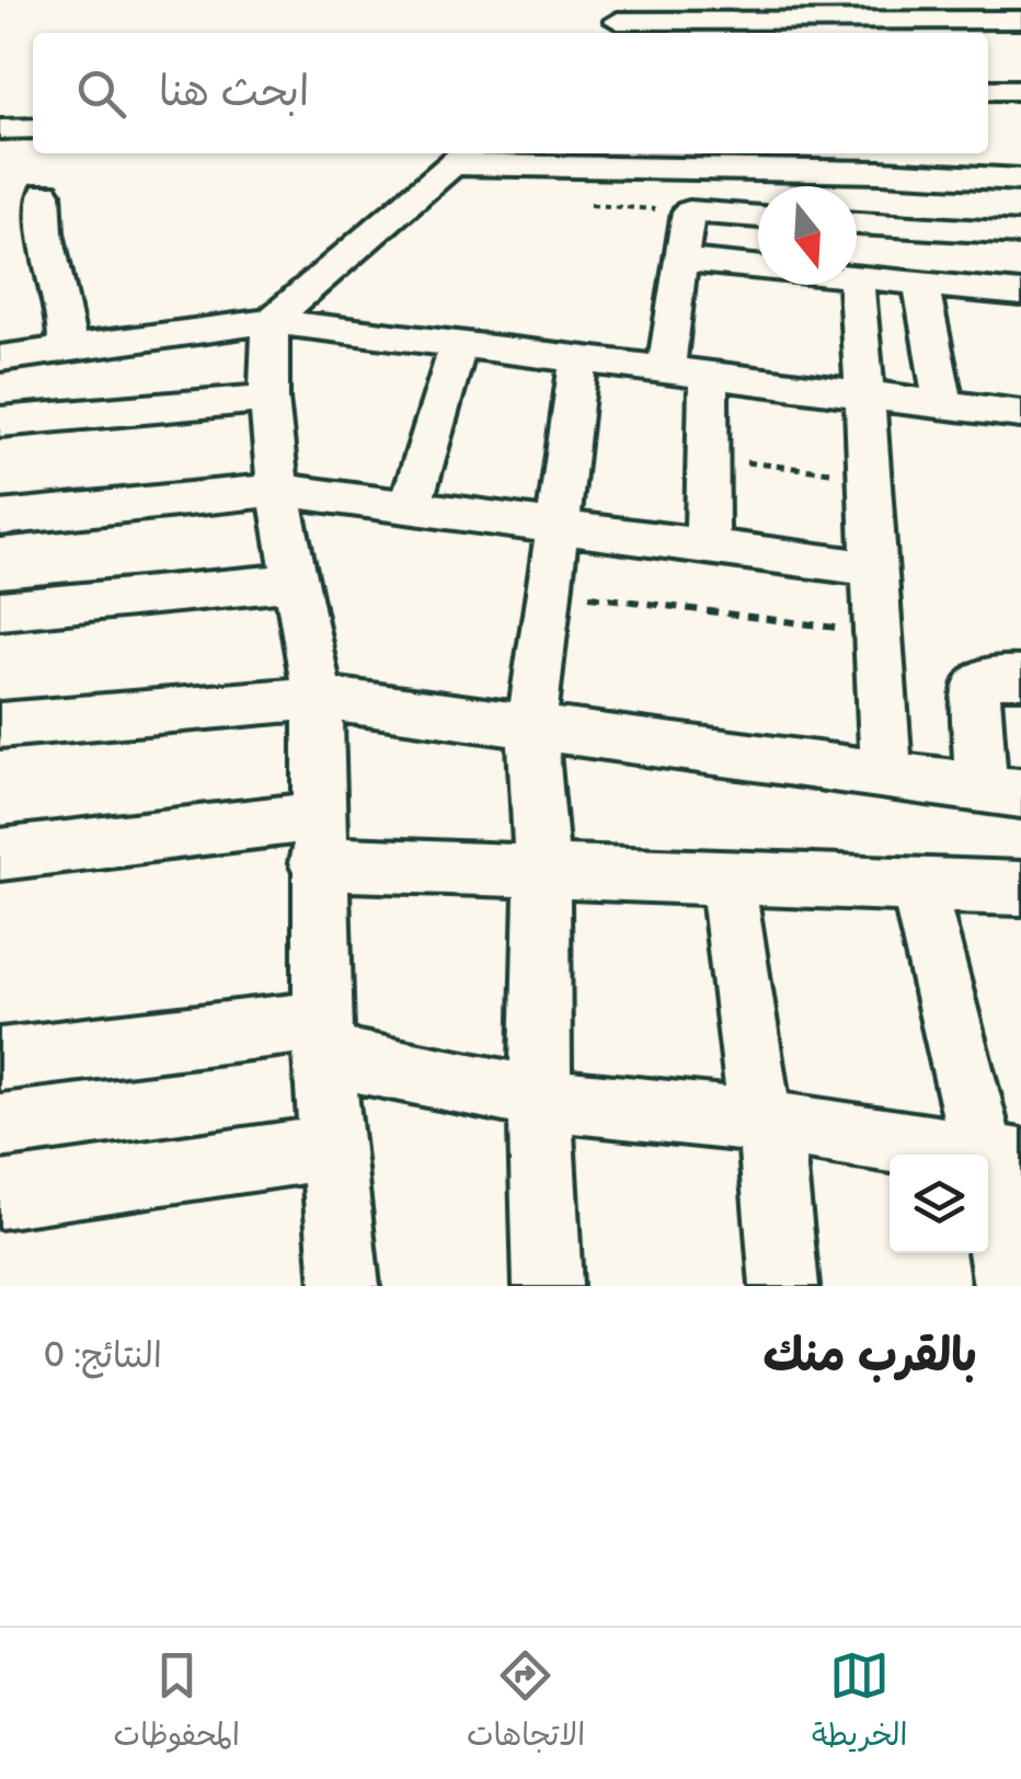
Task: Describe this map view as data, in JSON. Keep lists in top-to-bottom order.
{
  "north": "bottom",
  "page": {
    "search": "ابحث هنا",
    "heading": ["بالقرب منك", "النتائج: 0"],
    "nav": ["الخريطة", "الاتجاهات", "المحفوظات"]
  }
}
